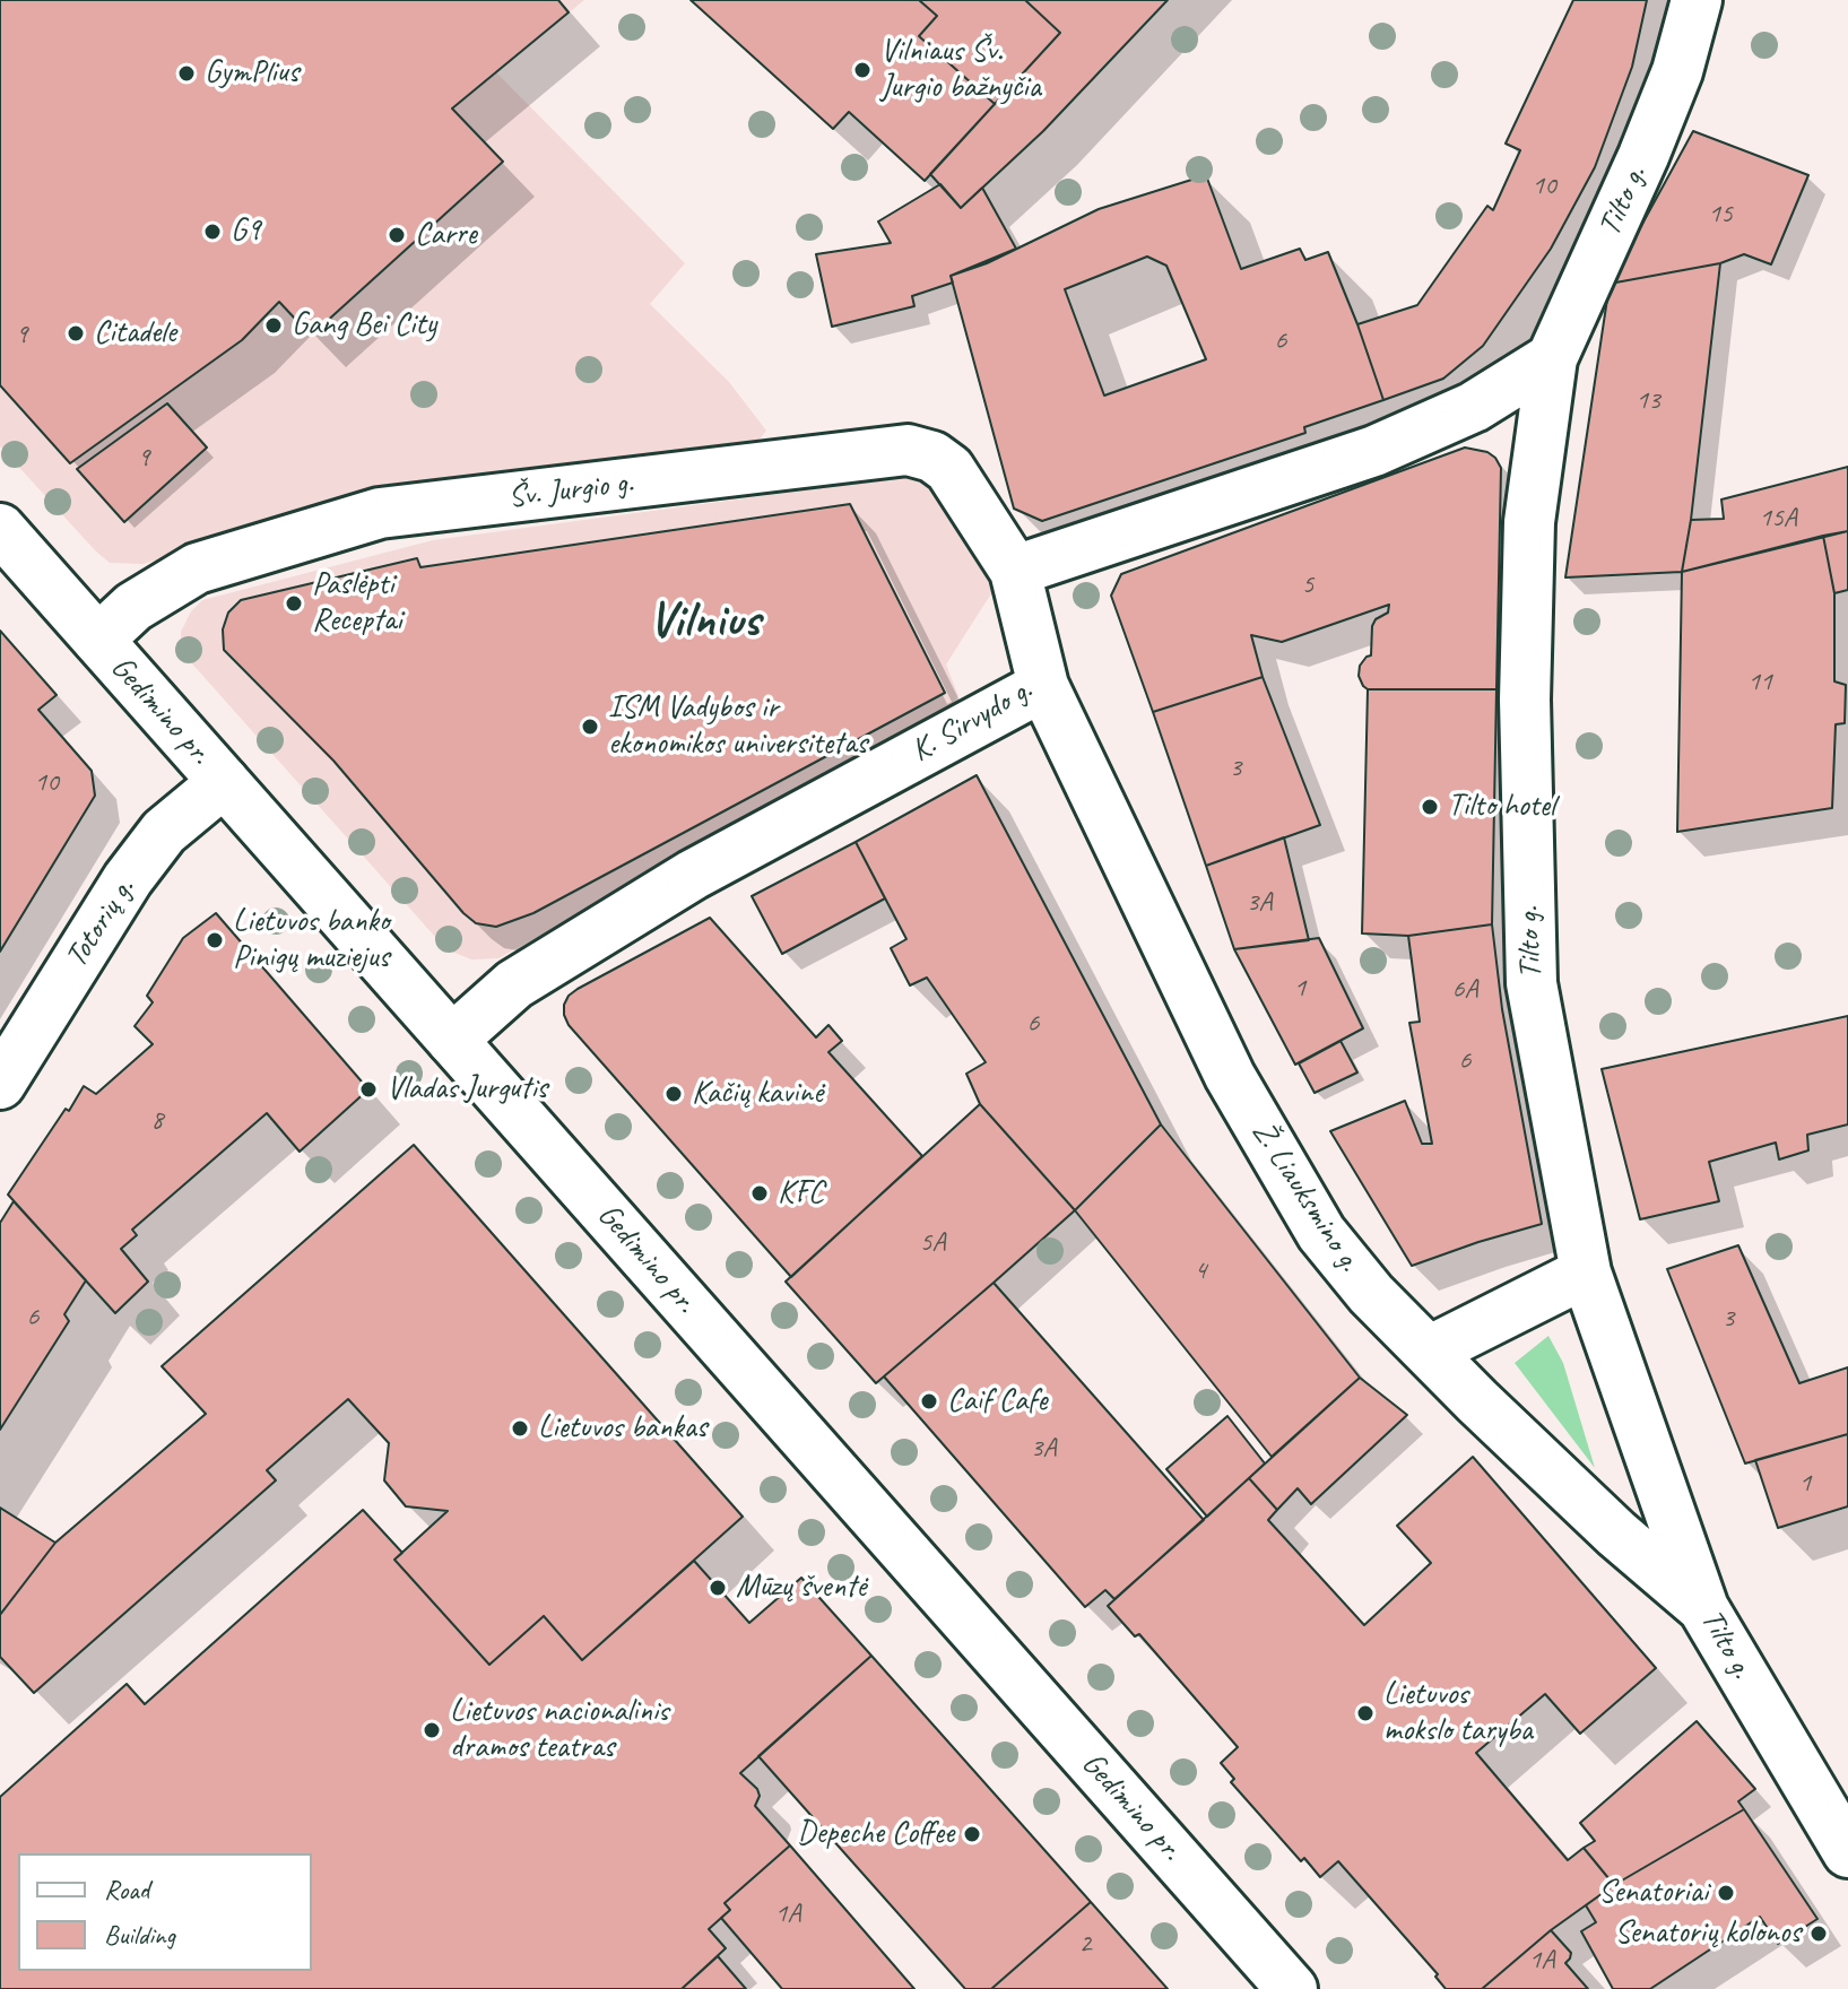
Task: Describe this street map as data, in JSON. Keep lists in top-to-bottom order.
{
  "streets": {
    "street": [
      "Tilto g.",
      "Šv. Jurgio g.",
      "Gedimino pr.",
      "K. Sirvydo g.",
      "Totorių g.",
      "Ž. Liauksmino g."
    ]
  },
  "crossings": [
    ["Tilto g.", "Ž. Liauksmino g."],
    ["Šv. Jurgio g.", "Gedimino pr."],
    ["Šv. Jurgio g.", "K. Sirvydo g."],
    ["Gedimino pr.", "K. Sirvydo g."],
    ["Gedimino pr.", "Totorių g."],
    ["K. Sirvydo g.", "Ž. Liauksmino g."]
  ],
  "districts": ["Vilnius"],
  "places": [
    "Vilniaus Šv. Jurgio bažnyčia",
    "GymPlius",
    "G9",
    "Carre",
    "Gang Bei City",
    "Citadele",
    "Paslėpti Receptai",
    "ISM Vadybos ir ekonomikos universitetas",
    "Tilto hotel",
    "Lietuvos banko Pinigų muziejus",
    "Vladas Jurgutis",
    "Kačių kavinė",
    "KFC",
    "Caif Cafe",
    "Lietuvos bankas",
    "Mūzų šventė",
    "Lietuvos mokslo taryba",
    "Lietuvos nacionalinis dramos teatras",
    "Depeche Coffee",
    "Senatoriai",
    "Senatorių kolonos"
  ],
  "house_numbers": [
    "10",
    "15",
    "9",
    "6",
    "13",
    "9",
    "15A",
    "5",
    "11",
    "3",
    "10",
    "3A",
    "1",
    "6A",
    "6",
    "6",
    "8",
    "5A",
    "4",
    "6",
    "3",
    "3A",
    "1",
    "1A",
    "2",
    "1A"
  ],
  "legend": ["Road", "Building"]
}
